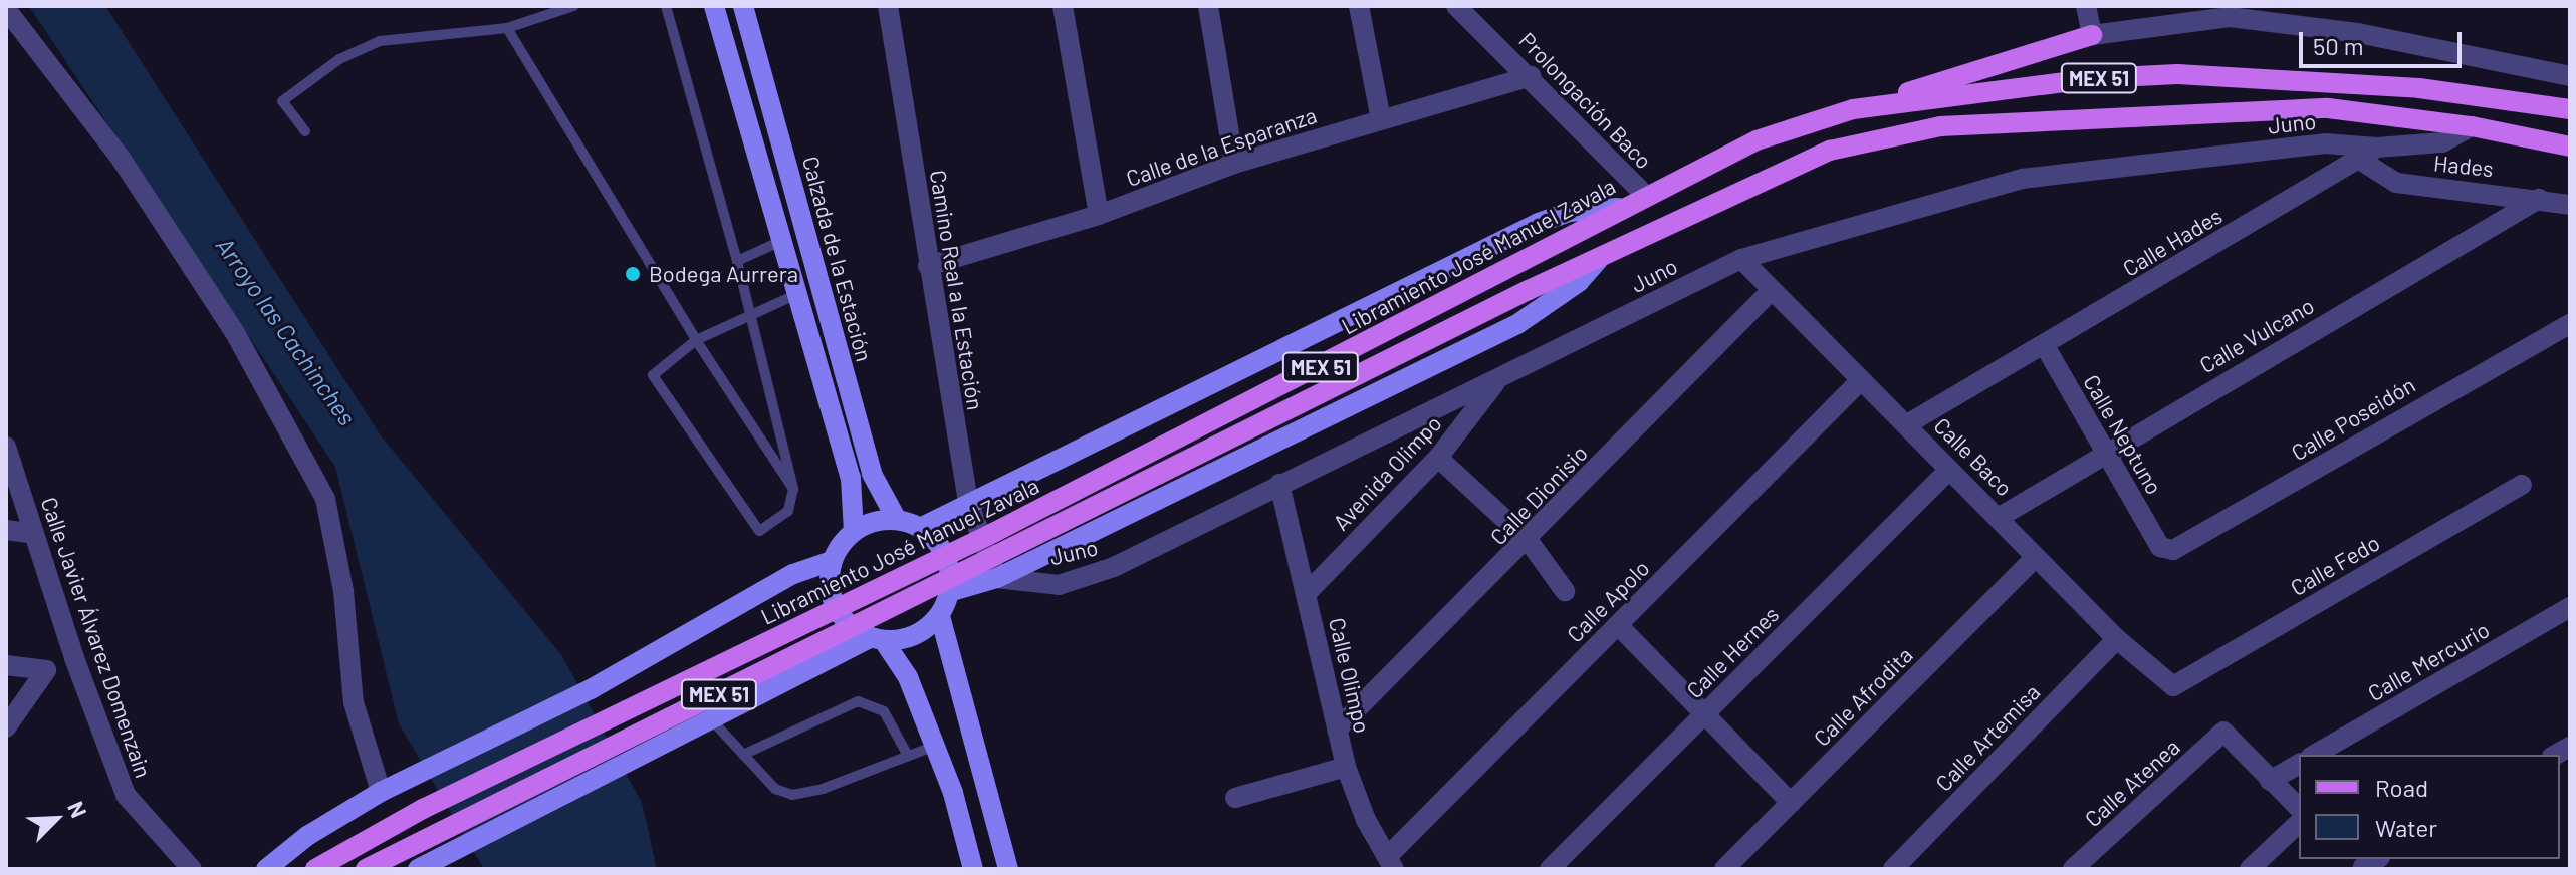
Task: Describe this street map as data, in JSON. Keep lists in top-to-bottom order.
{
  "streets": {
    "main road": ["MEX 51", "Libramiento José Manuel Zavala", "Calzada de la Estación"],
    "street": [
      "Prolongación Baco",
      "Juno",
      "Calle de la Esparanza",
      "Hades",
      "Calle Hades",
      "Camino Real a la Estación",
      "Calle Vulcano",
      "Calle Poseidón",
      "Calle Neptuno",
      "Calle Baco",
      "Avenida Olimpo",
      "Calle Dionisio",
      "Calle Fedo",
      "Calle Apolo",
      "Calle Javier Álvarez Domenzain",
      "Calle Hernes",
      "Calle Mercurio",
      "Calle Olimpo",
      "Calle Afrodita",
      "Calle Artemisa",
      "Calle Atenea"
    ]
  },
  "crossings": [
    ["MEX 51", "Calle Hades"],
    ["Prolongación Baco", "Calle de la Esparanza"],
    ["Prolongación Baco", "Libramiento José Manuel Zavala"],
    ["Juno", "Calle Hades"],
    ["Juno", "Camino Real a la Estación"],
    ["Juno", "Calle Baco"],
    ["Juno", "Avenida Olimpo"],
    ["Juno", "Calle Olimpo"],
    ["Calle de la Esparanza", "Camino Real a la Estación"],
    ["Hades", "Calle Hades"],
    ["Hades", "Calle Vulcano"],
    ["Calle Hades", "Calle Neptuno"],
    ["Calle Hades", "Calle Baco"],
    ["Calle Vulcano", "Calle Neptuno"],
    ["Calle Vulcano", "Calle Baco"],
    ["Calle Poseidón", "Calle Neptuno"],
    ["Calle Baco", "Calle Dionisio"],
    ["Calle Baco", "Calle Fedo"],
    ["Calle Baco", "Calle Apolo"],
    ["Calle Baco", "Calle Hernes"],
    ["Calle Baco", "Calle Afrodita"],
    ["Calle Baco", "Calle Artemisa"],
    ["Avenida Olimpo", "Calle Olimpo"],
    ["Calle Dionisio", "Calle Olimpo"],
    ["Calle Apolo", "Calle Olimpo"]
  ],
  "water": ["Arroyo las Cachinches"],
  "places": ["Bodega Aurrera"],
  "legend": ["Road", "Water"],
  "scale_bar": "50 m",
  "north": "top right"
}
